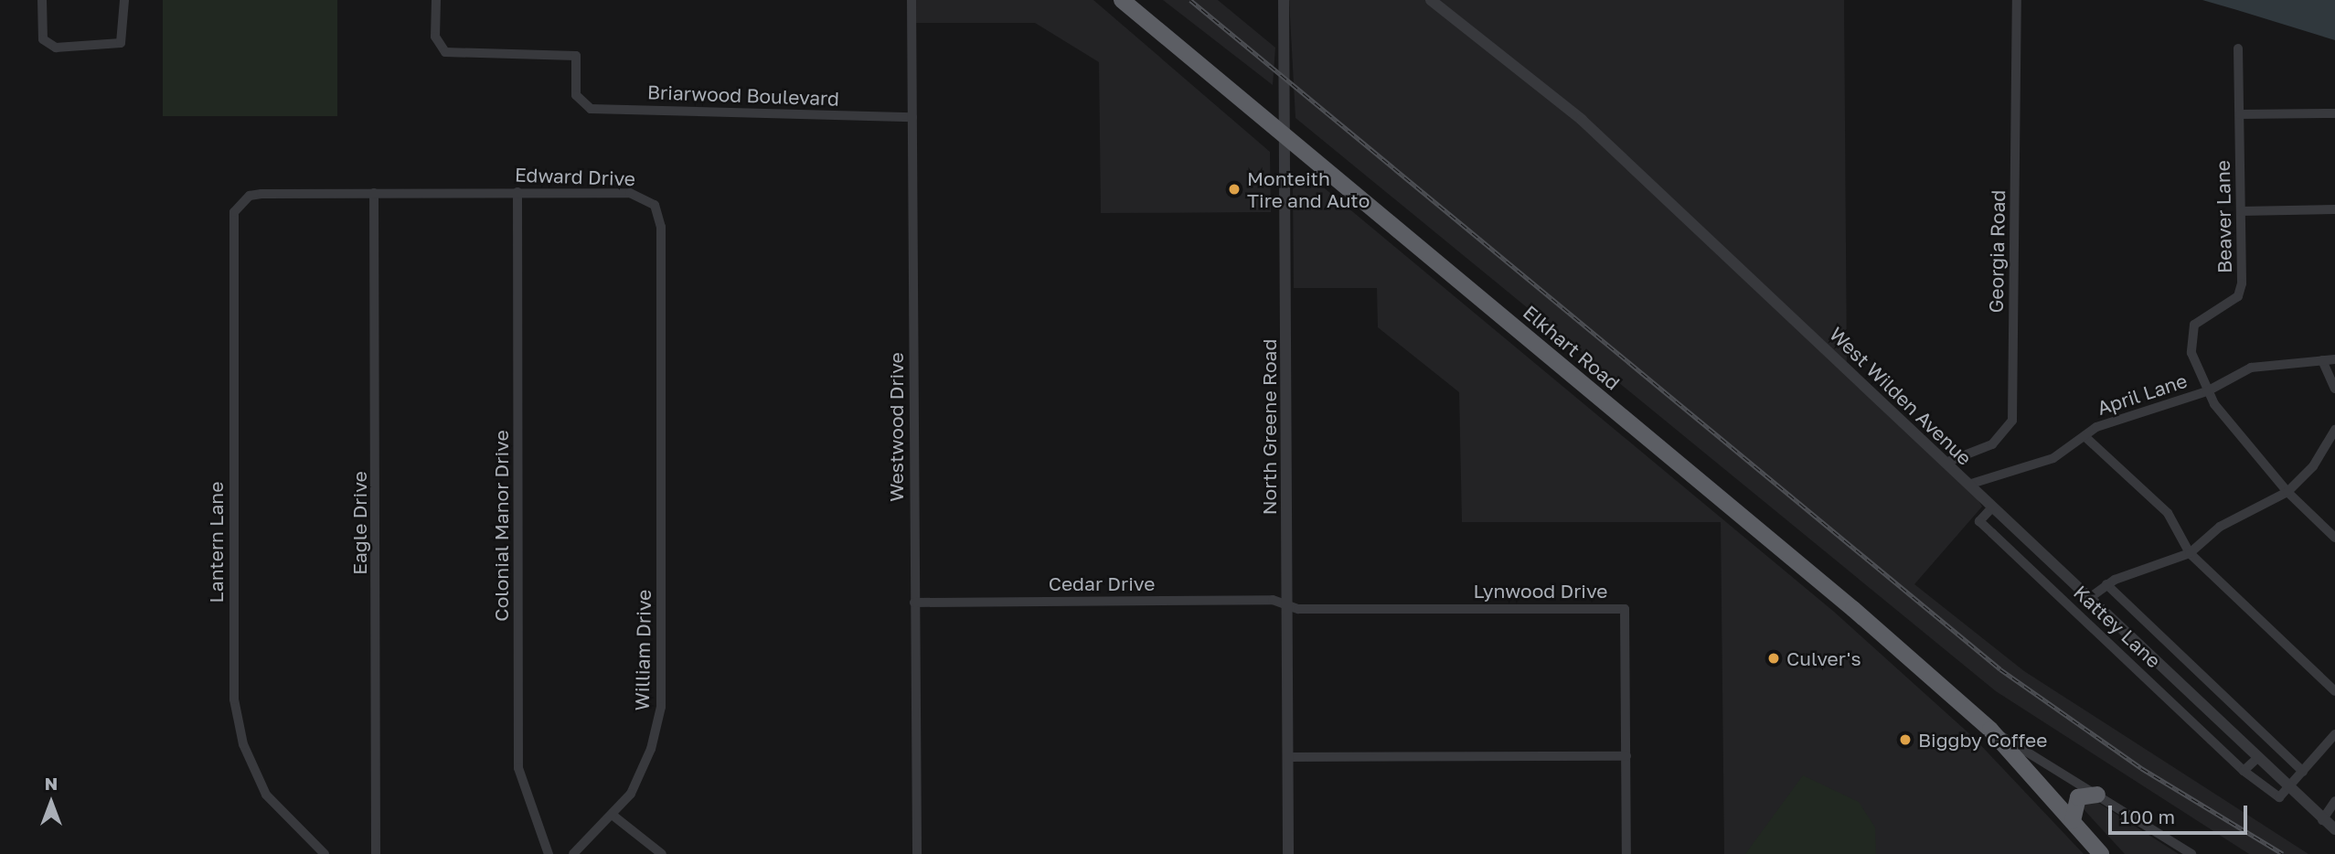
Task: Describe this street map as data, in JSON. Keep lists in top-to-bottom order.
{
  "streets": {
    "highway": ["Elkhart Road"],
    "street": [
      "Briarwood Boulevard",
      "Edward Drive",
      "Beaver Lane",
      "Georgia Road",
      "April Lane",
      "West Wilden Avenue",
      "Westwood Drive",
      "North Greene Road",
      "Eagle Drive",
      "Colonial Manor Drive",
      "Lantern Lane",
      "Cedar Drive",
      "Lynwood Drive",
      "Kattey Lane",
      "William Drive"
    ]
  },
  "crossings": [
    ["Briarwood Boulevard", "Westwood Drive"],
    ["Edward Drive", "Eagle Drive"],
    ["Edward Drive", "Colonial Manor Drive"],
    ["Edward Drive", "Lantern Lane"],
    ["Edward Drive", "William Drive"],
    ["Beaver Lane", "April Lane"],
    ["Georgia Road", "West Wilden Avenue"],
    ["Elkhart Road", "North Greene Road"],
    ["April Lane", "West Wilden Avenue"],
    ["West Wilden Avenue", "Kattey Lane"],
    ["Westwood Drive", "Cedar Drive"],
    ["North Greene Road", "Cedar Drive"],
    ["North Greene Road", "Lynwood Drive"],
    ["Cedar Drive", "Lynwood Drive"]
  ],
  "places": ["Monteith Tire and Auto", "Culver's", "Biggby Coffee"],
  "scale_bar": "100 m",
  "north": "top"
}
